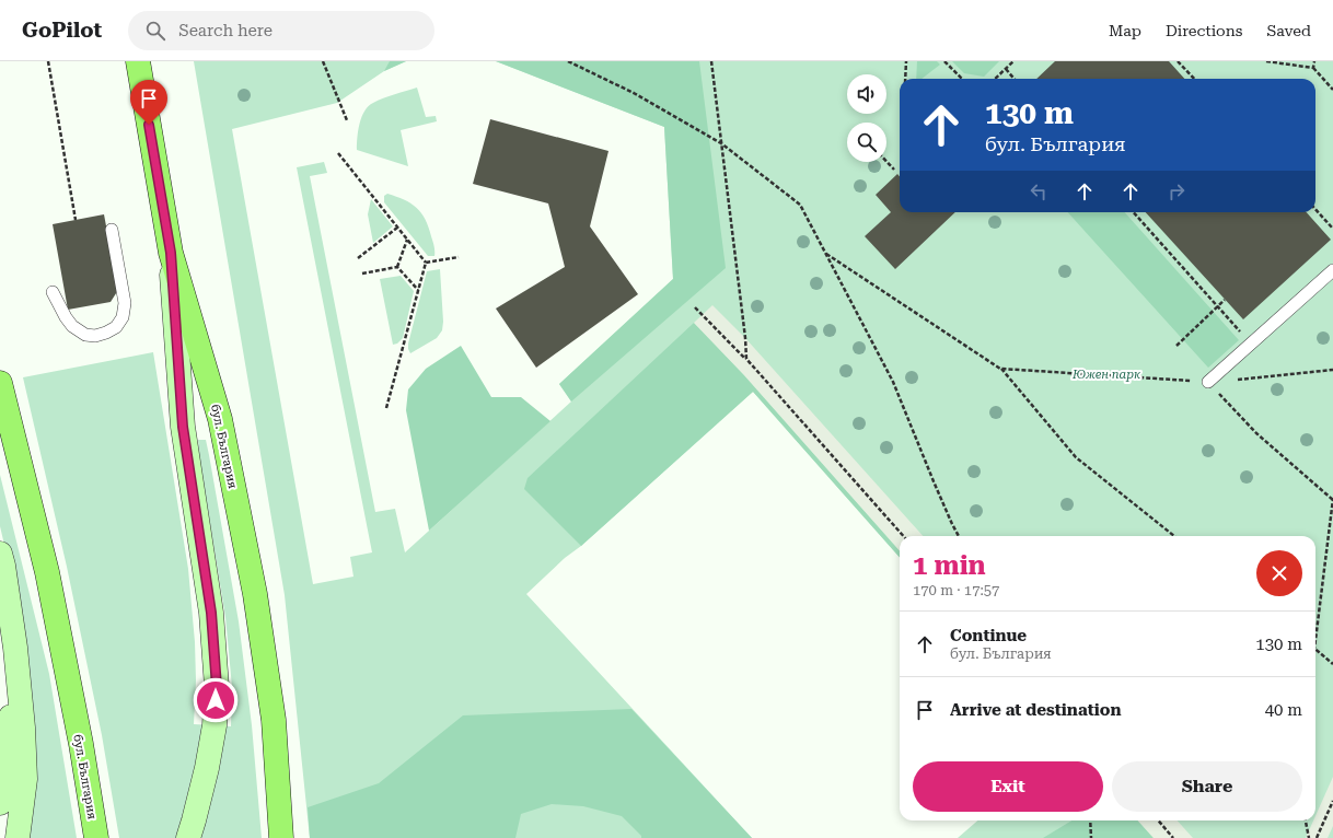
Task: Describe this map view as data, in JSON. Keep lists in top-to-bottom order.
{
  "streets": {
    "main road": ["бул. България"]
  },
  "parks": ["Южен парк"],
  "page": {
    "header": "GoPilot",
    "search": "Search here",
    "nav": ["Map", "Directions", "Saved"],
    "turn": ["130 m", "бул. България"],
    "heading": ["1 min", "170 m · 17:57"],
    "list": [
      {
        "name": "Continue",
        "note": "бул. България",
        "value": "130 m"
      },
      {
        "name": "Arrive at destination",
        "value": "40 m"
      }
    ],
    "buttons": ["Exit", "Share"]
  }
}
